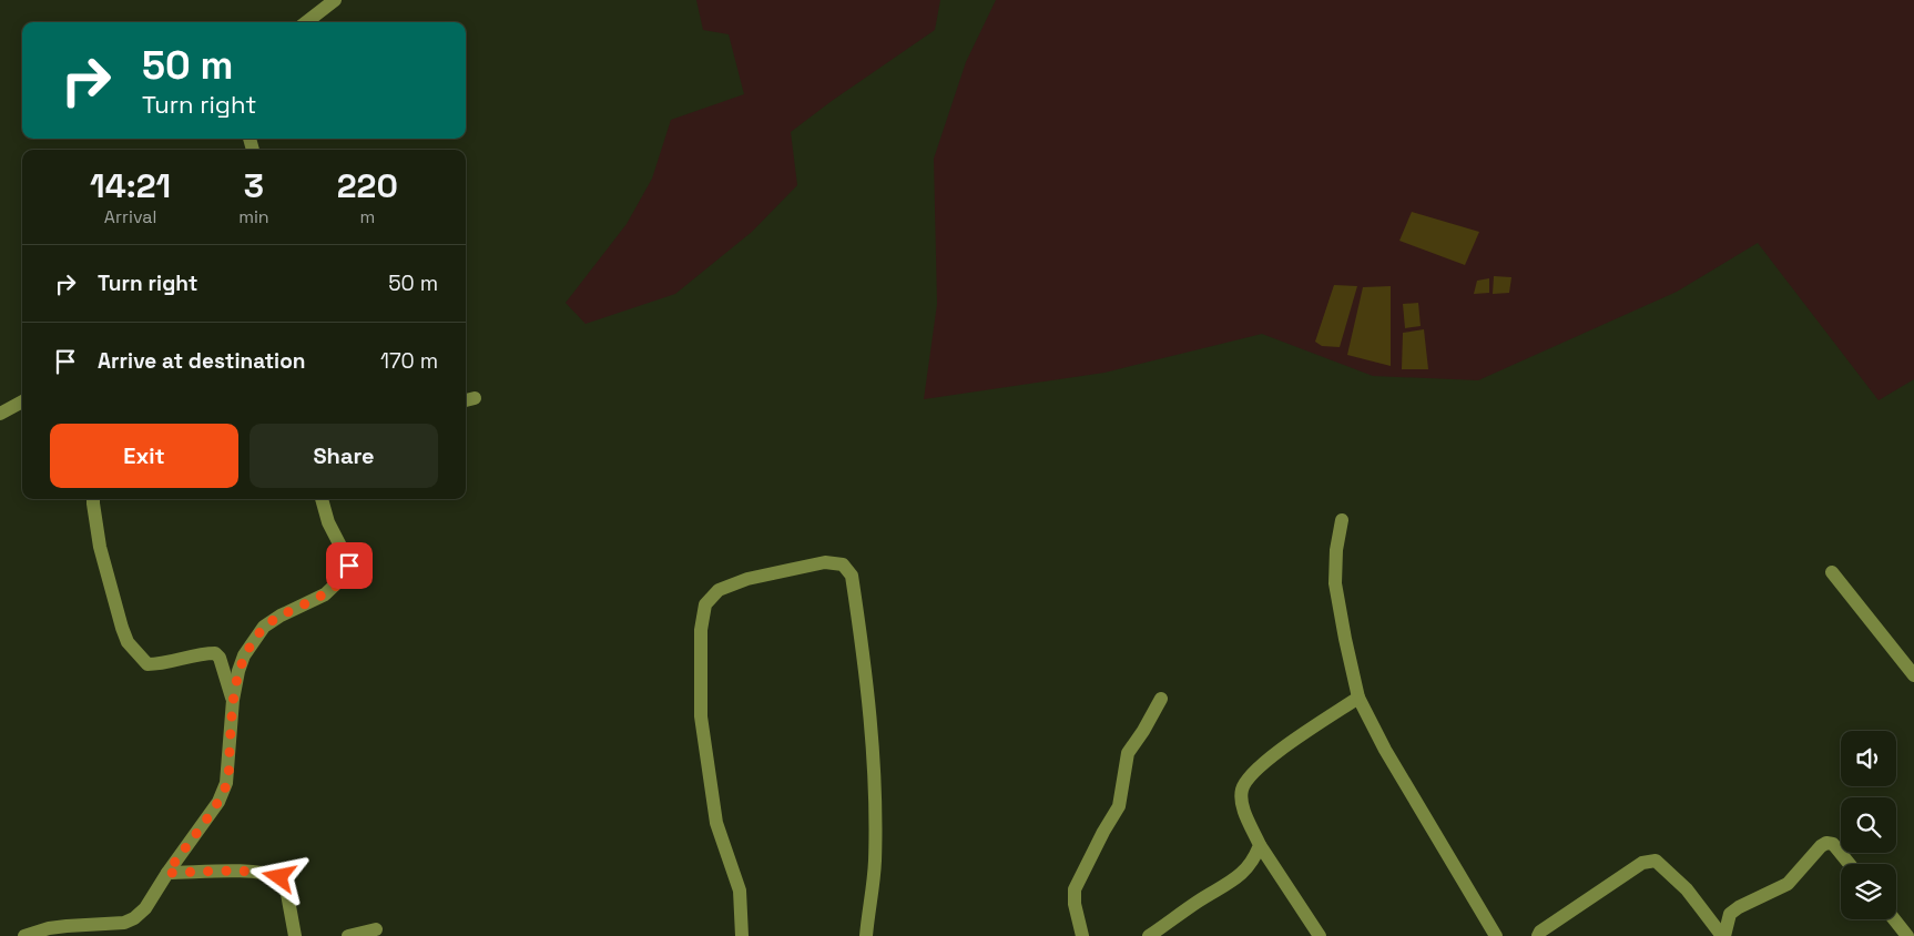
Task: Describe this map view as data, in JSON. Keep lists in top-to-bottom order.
{
  "page": {
    "turn": ["50 m", "Turn right"],
    "eta": [
      "14:21",
      "Arrival",
      "3",
      "min",
      "220",
      "m"
    ],
    "list": [
      {
        "name": "Turn right",
        "value": "50 m"
      },
      {
        "name": "Arrive at destination",
        "value": "170 m"
      }
    ],
    "buttons": ["Exit", "Share"]
  }
}
